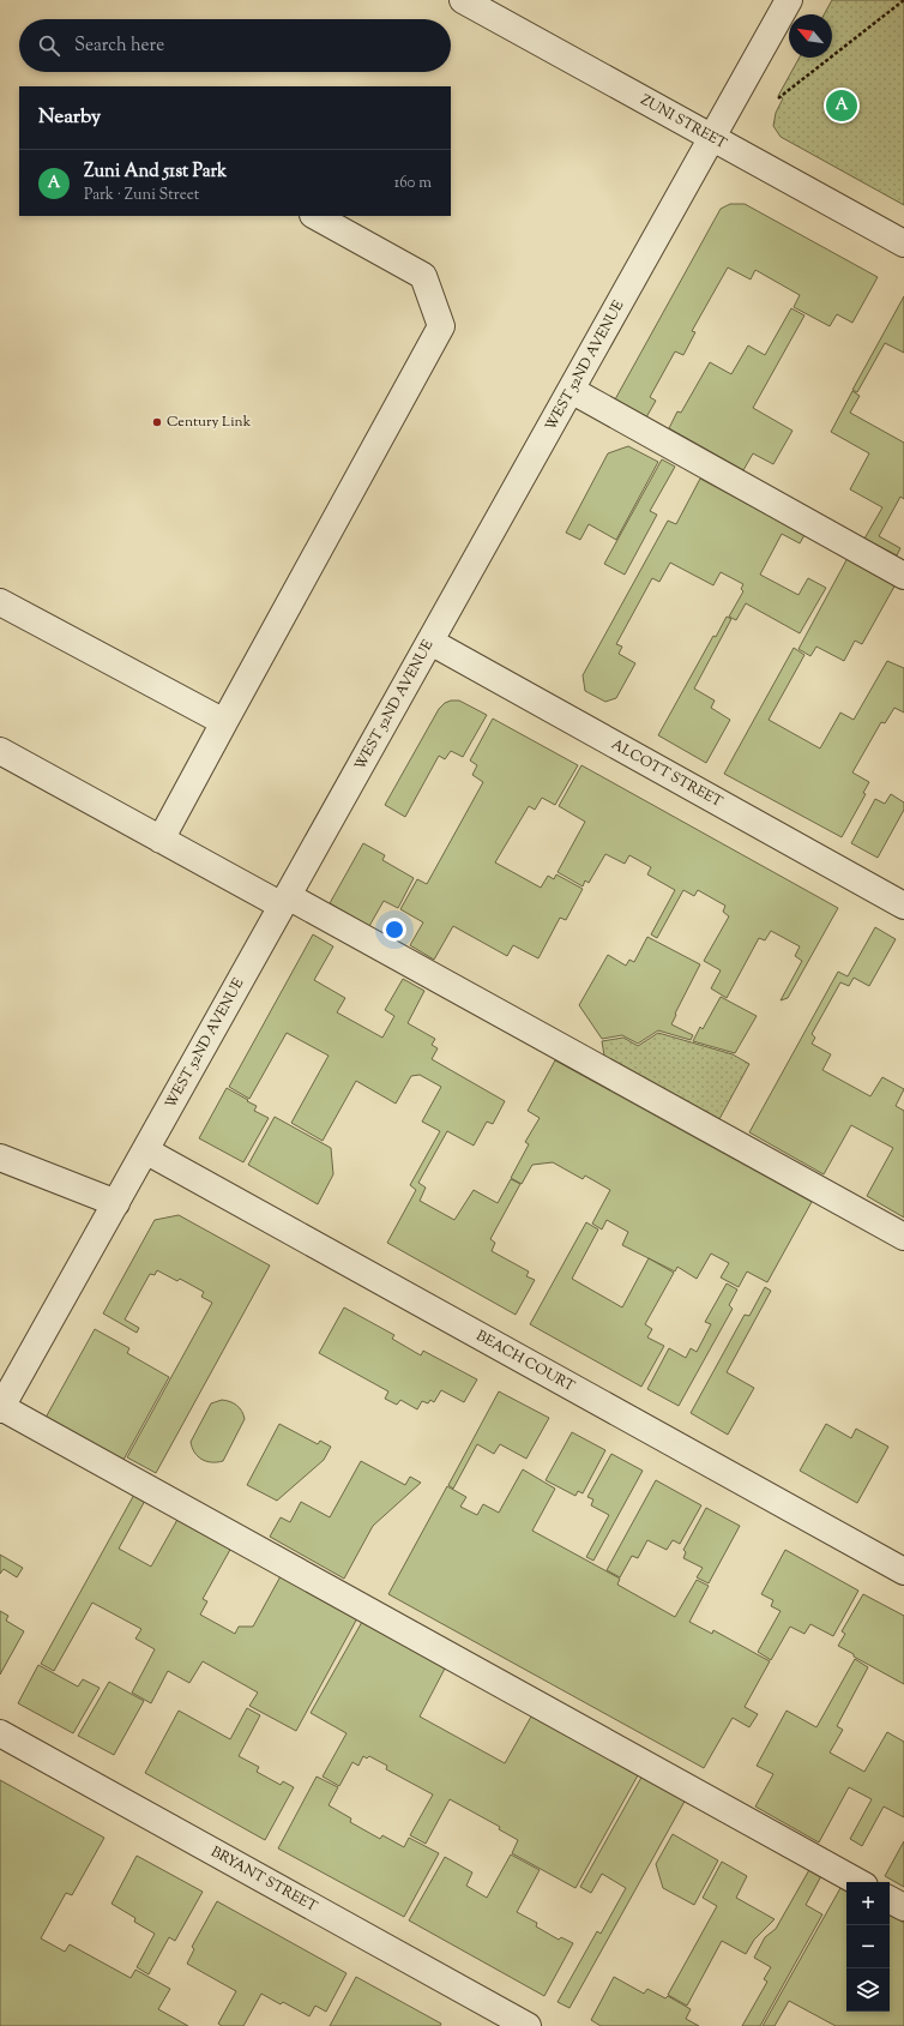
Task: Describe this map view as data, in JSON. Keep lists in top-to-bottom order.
{
  "streets": {
    "street": [
      "ZUNI STREET",
      "WEST 52ND AVENUE",
      "ALCOTT STREET",
      "BEACH COURT",
      "BRYANT STREET"
    ]
  },
  "crossings": [
    ["ZUNI STREET", "WEST 52ND AVENUE"],
    ["WEST 52ND AVENUE", "ALCOTT STREET"],
    ["WEST 52ND AVENUE", "BEACH COURT"]
  ],
  "places": ["Century Link"],
  "north": "top left",
  "page": {
    "search": "Search here",
    "heading": "Nearby",
    "pins": "A",
    "list": [
      {
        "mark": "A",
        "name": "Zuni And 51st Park",
        "note": "Park · Zuni Street",
        "value": "160 m"
      }
    ],
    "map_buttons": ["+", "−"]
  }
}
